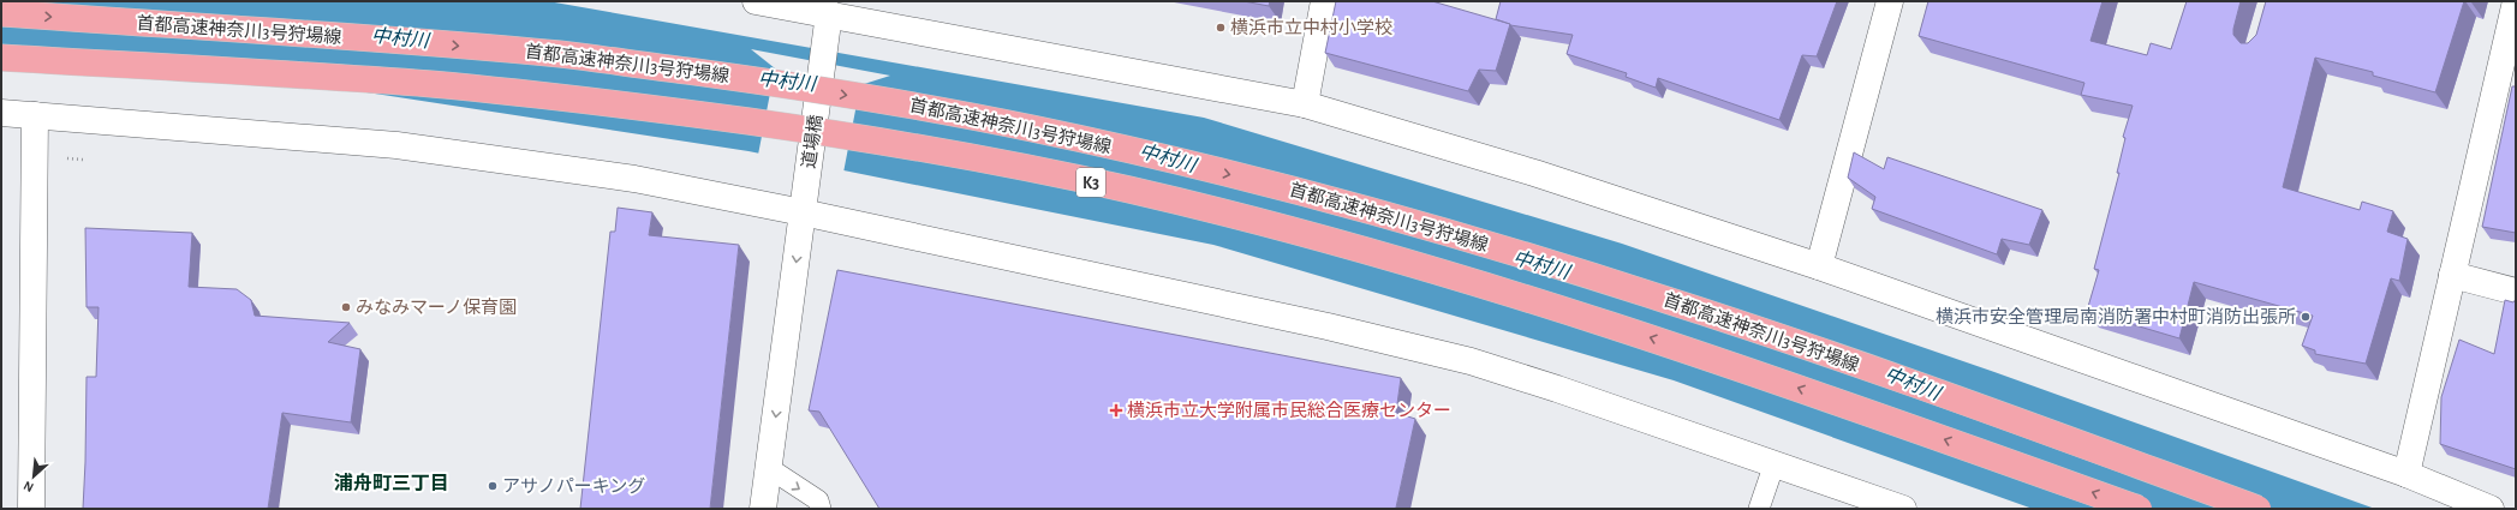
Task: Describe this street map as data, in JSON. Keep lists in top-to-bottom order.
{
  "streets": {
    "highway": ["首都高速神奈川3号狩場線", "K3"],
    "street": ["道場橋"]
  },
  "one_way": ["道場橋"],
  "districts": ["浦舟町三丁目"],
  "water": ["中村川"],
  "places": {
    "other": [
      "横浜市立中村小学校",
      "みなみマーノ保育園",
      "横浜市安全管理局南消防署中村町消防出張所",
      "アサノパーキング"
    ],
    "health": ["横浜市立大学附属市民総合医療センター"]
  },
  "north": "bottom left"
}
